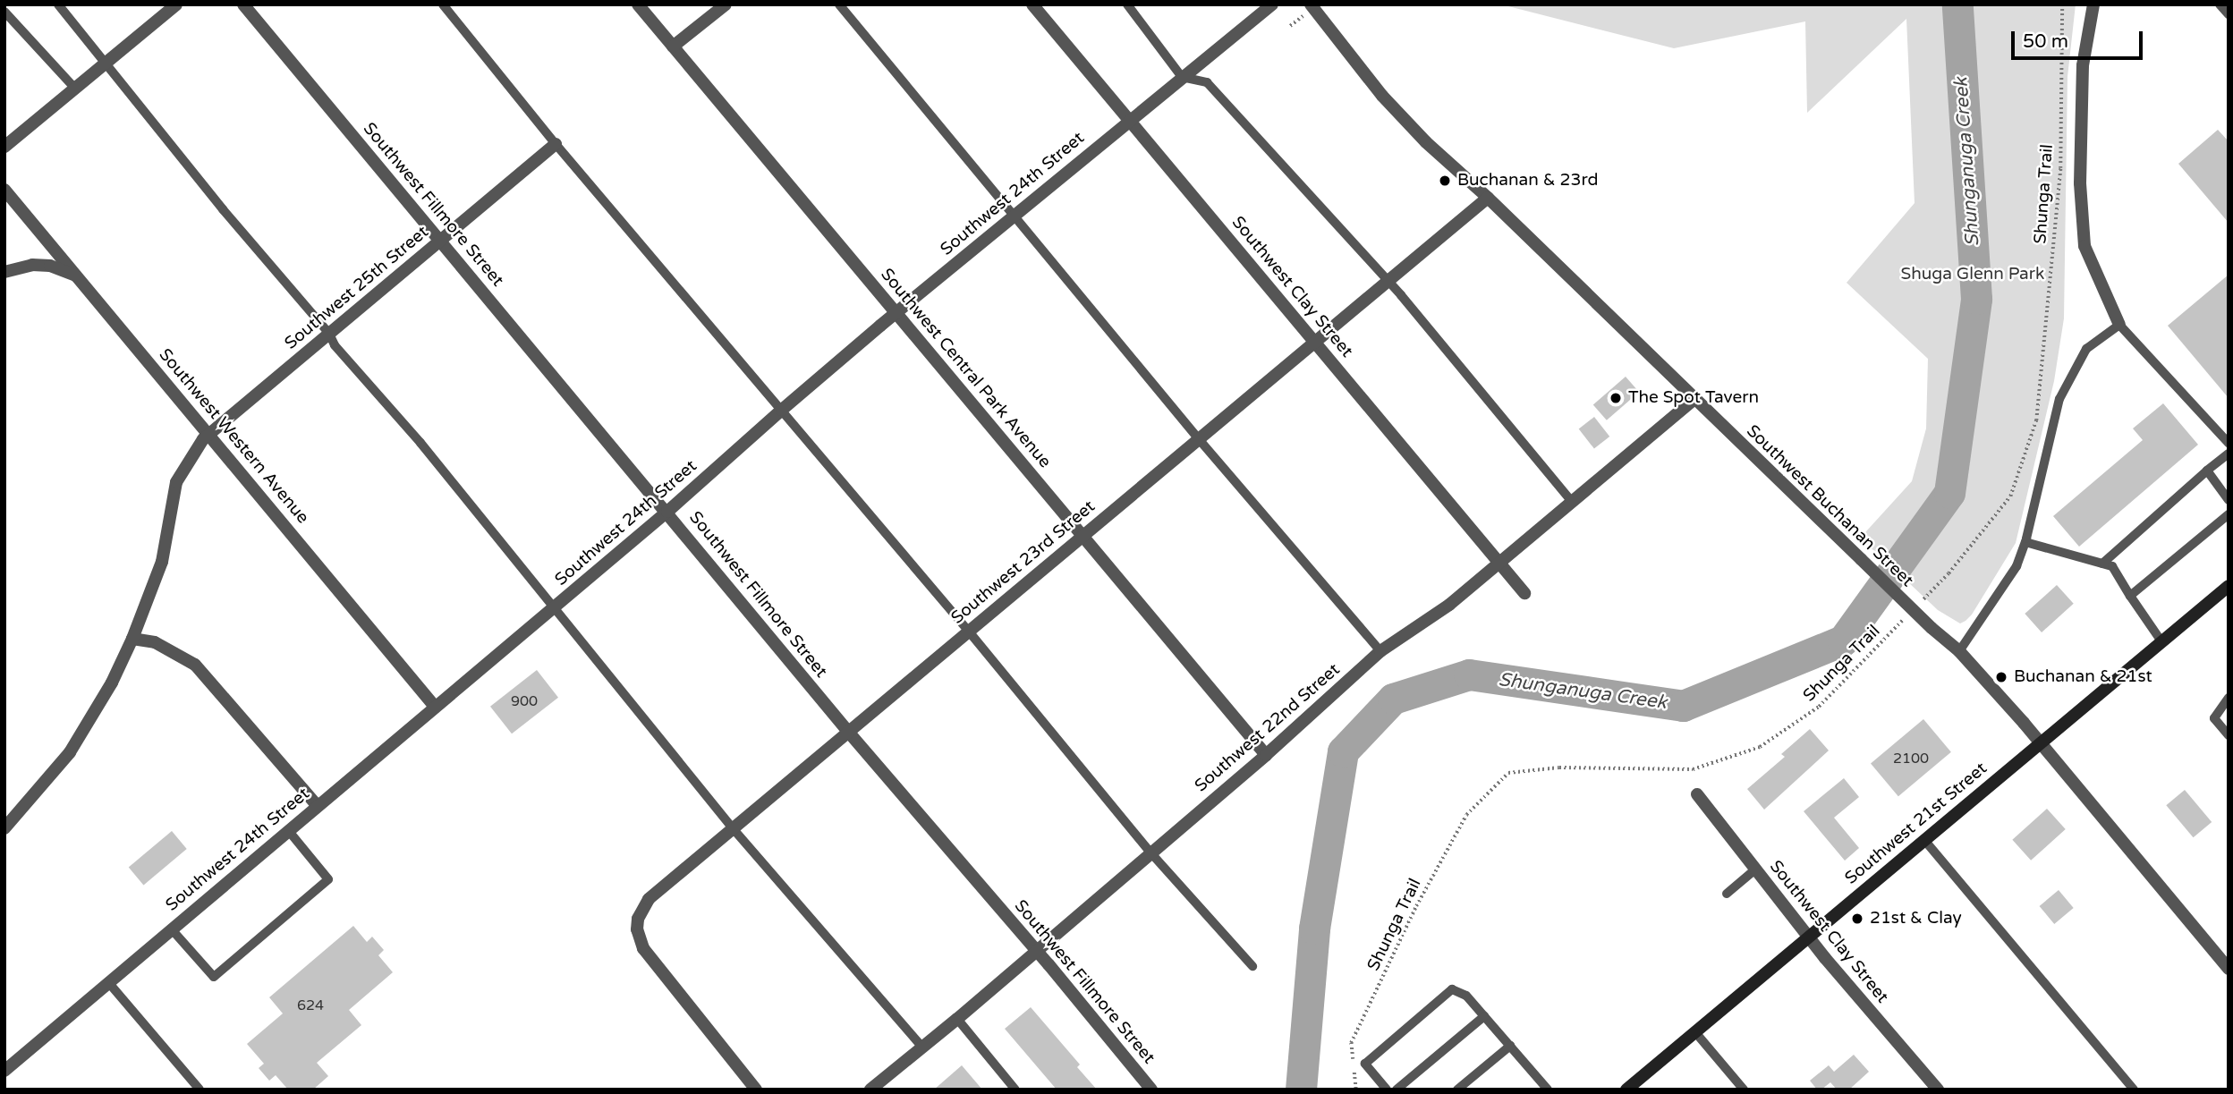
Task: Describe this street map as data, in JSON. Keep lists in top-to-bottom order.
{
  "streets": {
    "main road": ["Southwest 21st Street"],
    "street": [
      "Southwest 24th Street",
      "Southwest Fillmore Street",
      "Southwest Clay Street",
      "Southwest 25th Street",
      "Southwest Central Park Avenue",
      "Southwest Western Avenue",
      "Southwest Buchanan Street",
      "Southwest 23rd Street",
      "Southwest 22nd Street"
    ],
    "path": ["Shunga Trail"]
  },
  "crossings": [
    ["Southwest 24th Street", "Southwest Fillmore Street"],
    ["Southwest 24th Street", "Southwest Clay Street"],
    ["Southwest 24th Street", "Southwest Central Park Avenue"],
    ["Southwest 24th Street", "Southwest Western Avenue"],
    ["Southwest Fillmore Street", "Southwest 25th Street"],
    ["Southwest Fillmore Street", "Southwest 23rd Street"],
    ["Southwest Fillmore Street", "Southwest 22nd Street"],
    ["Southwest Clay Street", "Southwest 23rd Street"],
    ["Southwest Clay Street", "Southwest 22nd Street"],
    ["Southwest Clay Street", "Southwest 21st Street"],
    ["Southwest 25th Street", "Southwest Western Avenue"],
    ["Southwest Central Park Avenue", "Southwest 23rd Street"],
    ["Southwest Central Park Avenue", "Southwest 22nd Street"],
    ["Southwest Buchanan Street", "Southwest 23rd Street"],
    ["Southwest Buchanan Street", "Southwest 22nd Street"],
    ["Southwest Buchanan Street", "Southwest 21st Street"]
  ],
  "water": ["Shunganuga Creek"],
  "parks": ["Shuga Glenn Park"],
  "places": [
    "Buchanan & 23rd",
    "The Spot Tavern",
    "Buchanan & 21st",
    "21st & Clay"
  ],
  "house_numbers": ["900", "2100", "624"],
  "scale_bar": "50 m"
}
